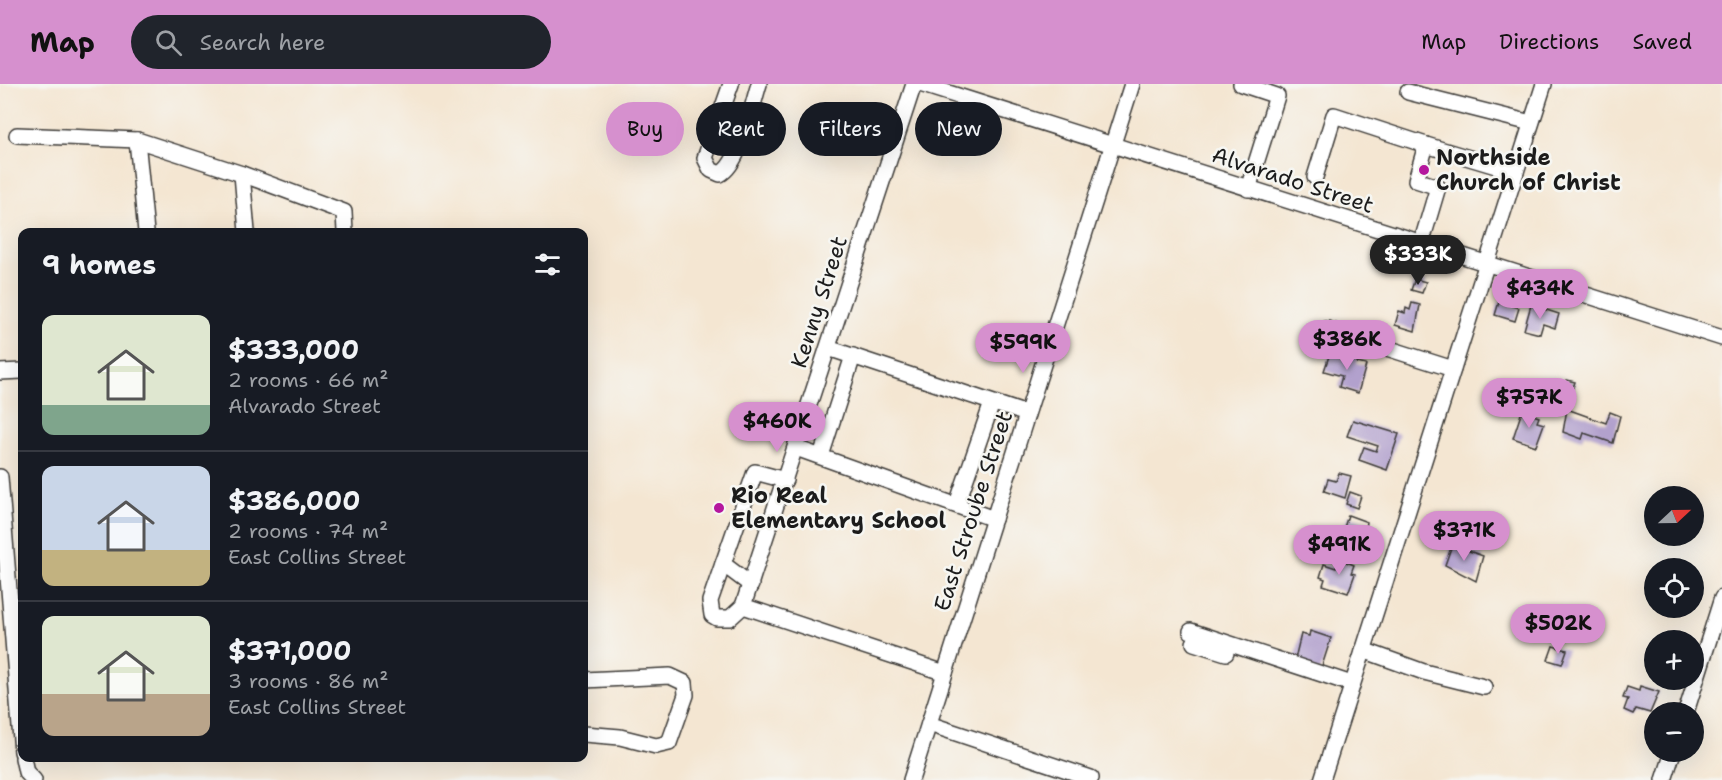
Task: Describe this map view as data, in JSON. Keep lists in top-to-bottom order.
{
  "streets": {
    "street": ["Alvarado Street", "Kenny Street", "East Stroube Street"]
  },
  "crossings": [
    ["Alvarado Street", "East Stroube Street"]
  ],
  "places": ["Northside Church of Christ", "Rio Real Elementary School"],
  "north": "right",
  "page": {
    "header": "Map",
    "search": "Search here",
    "nav": ["Map", "Directions", "Saved"],
    "chip": [
      "Buy",
      "Rent",
      "Filters",
      "New"
    ],
    "heading": "9 homes",
    "price": [
      "$333K",
      "$434K",
      "$386K",
      "$599K",
      "$757K",
      "$460K",
      "$371K",
      "$491K",
      "$502K"
    ],
    "list": [
      {
        "name": "$333,000",
        "note": "2 rooms · 66 m² · Alvarado Street"
      },
      {
        "name": "$386,000",
        "note": "2 rooms · 74 m² · East Collins Street"
      },
      {
        "name": "$371,000",
        "note": "3 rooms · 86 m² · East Collins Street"
      }
    ],
    "map_buttons": ["+", "−"]
  }
}
